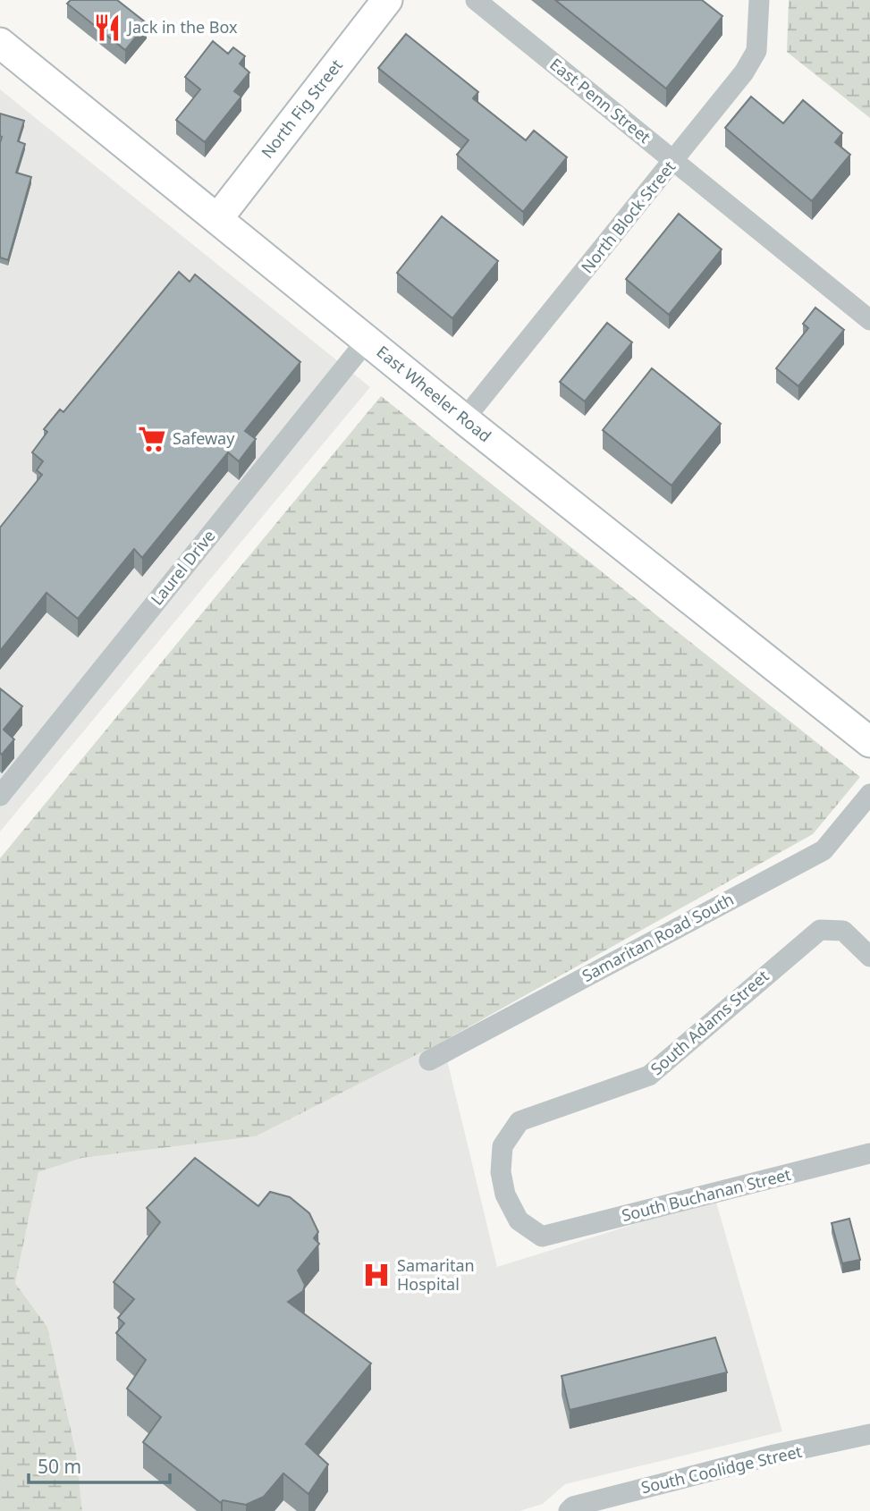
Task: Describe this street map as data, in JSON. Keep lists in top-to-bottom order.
{
  "streets": {
    "main road": ["North Fig Street", "East Wheeler Road"],
    "street": [
      "East Penn Street",
      "North Block Street",
      "Laurel Drive",
      "Samaritan Road South",
      "South Adams Street",
      "South Buchanan Street",
      "South Coolidge Street"
    ]
  },
  "crossings": [
    ["East Penn Street", "North Block Street"],
    ["North Fig Street", "East Wheeler Road"],
    ["North Block Street", "East Wheeler Road"],
    ["East Wheeler Road", "Laurel Drive"],
    ["South Adams Street", "South Buchanan Street"]
  ],
  "places": {
    "restaurant": ["Jack in the Box"],
    "supermarket": ["Safeway"],
    "hospital": ["Samaritan Hospital"]
  },
  "scale_bar": "50 m"
}
